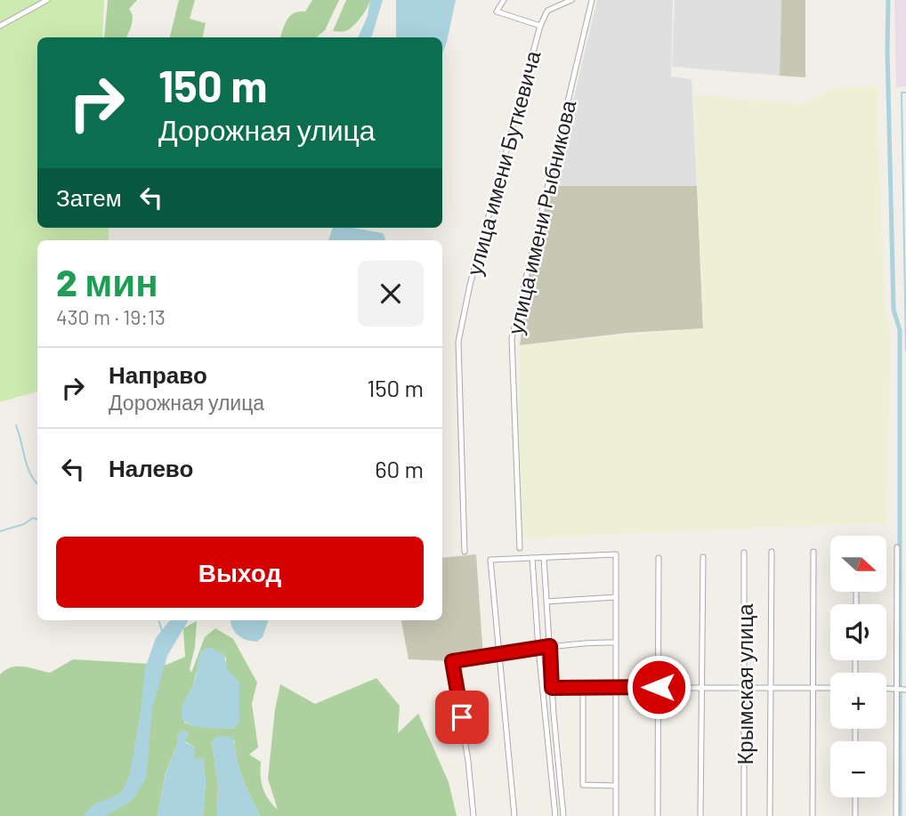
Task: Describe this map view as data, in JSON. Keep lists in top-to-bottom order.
{
  "streets": {
    "street": ["улица имени Буткевича", "улица имени Рыбникова", "Крымская улица"]
  },
  "north": "right",
  "page": {
    "turn": ["150 m", "Дорожная улица"],
    "then": "Затем",
    "heading": ["2 мин", "430 m · 19:13"],
    "list": [
      {
        "name": "Направо",
        "note": "Дорожная улица",
        "value": "150 m"
      },
      {
        "name": "Налево",
        "value": "60 m"
      }
    ],
    "buttons": "Выход",
    "map_buttons": ["+", "−"]
  }
}
